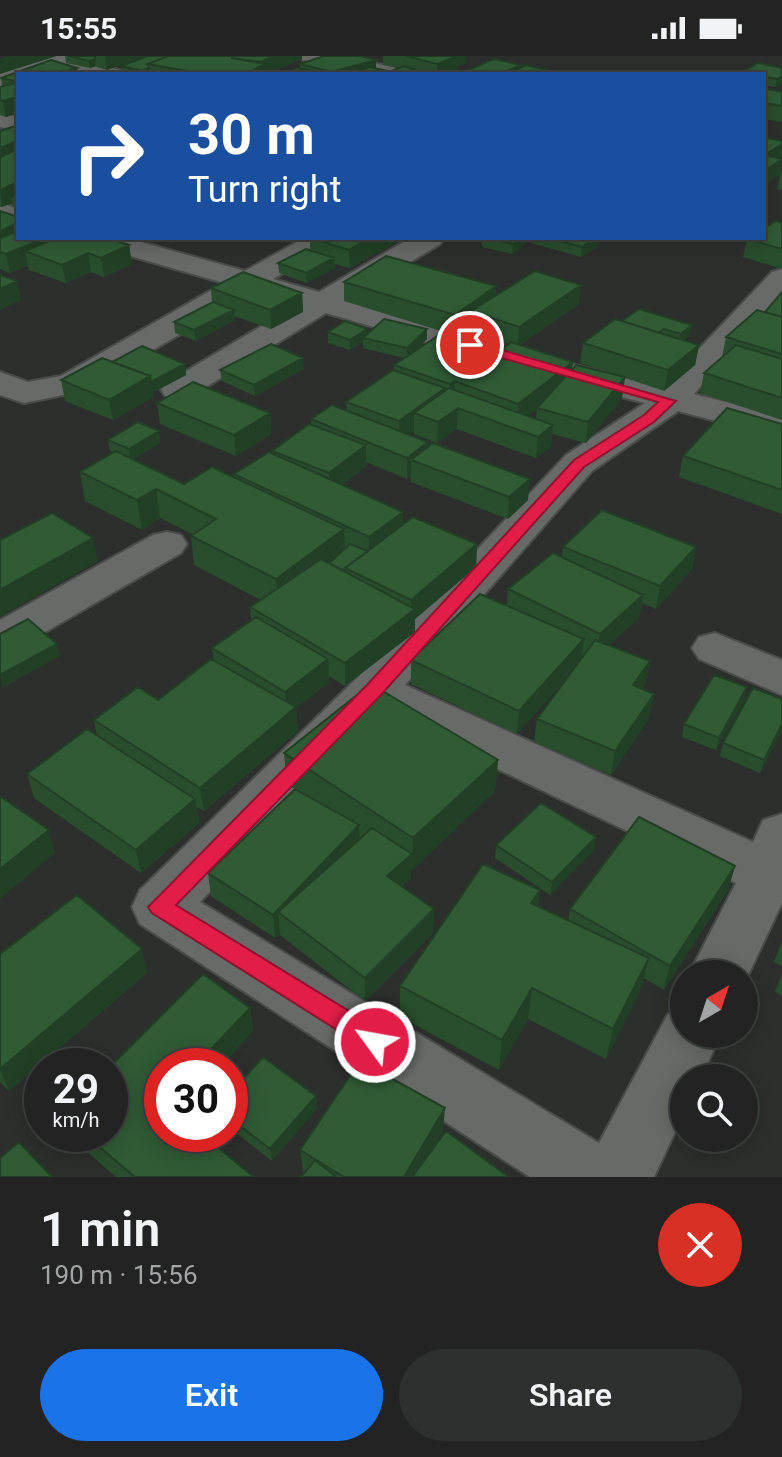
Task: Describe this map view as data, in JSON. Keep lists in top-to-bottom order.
{
  "north": "top right",
  "page": {
    "status": "15:55",
    "turn": ["30 m", "Turn right"],
    "speed": "29 km/h",
    "limit": "30",
    "heading": ["1 min", "190 m · 15:56"],
    "buttons": ["Exit", "Share"]
  }
}
